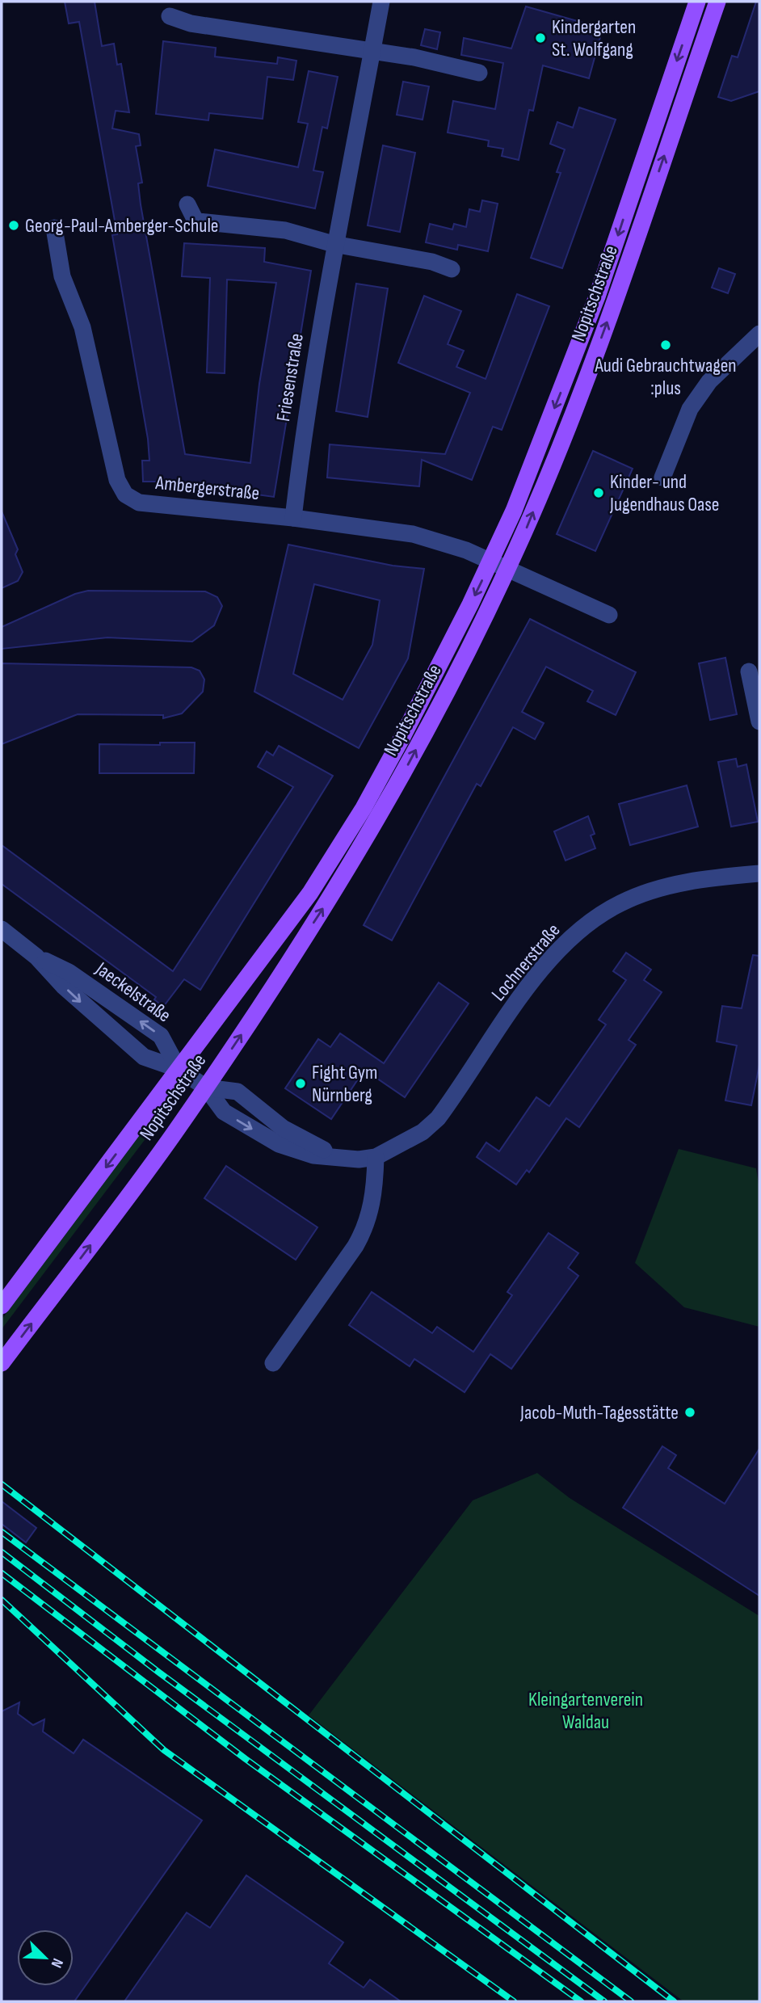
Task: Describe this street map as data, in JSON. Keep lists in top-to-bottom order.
{
  "streets": {
    "main road": ["Nopitschstraße"],
    "street": [
      "Friesenstraße",
      "Ambergerstraße",
      "Lochnerstraße",
      "Jaeckelstraße"
    ]
  },
  "crossings": [
    ["Nopitschstraße", "Ambergerstraße"],
    ["Nopitschstraße", "Lochnerstraße"],
    ["Nopitschstraße", "Jaeckelstraße"],
    ["Friesenstraße", "Ambergerstraße"],
    ["Lochnerstraße", "Jaeckelstraße"]
  ],
  "parks": ["Kleingartenverein Waldau"],
  "places": [
    "Kindergarten St. Wolfgang",
    "Georg-Paul-Amberger-Schule",
    "Audi Gebrauchtwagen :plus",
    "Kinder- und Jugendhaus Oase",
    "Fight Gym Nürnberg",
    "Jacob-Muth-Tagesstätte"
  ],
  "north": "bottom right"
}
